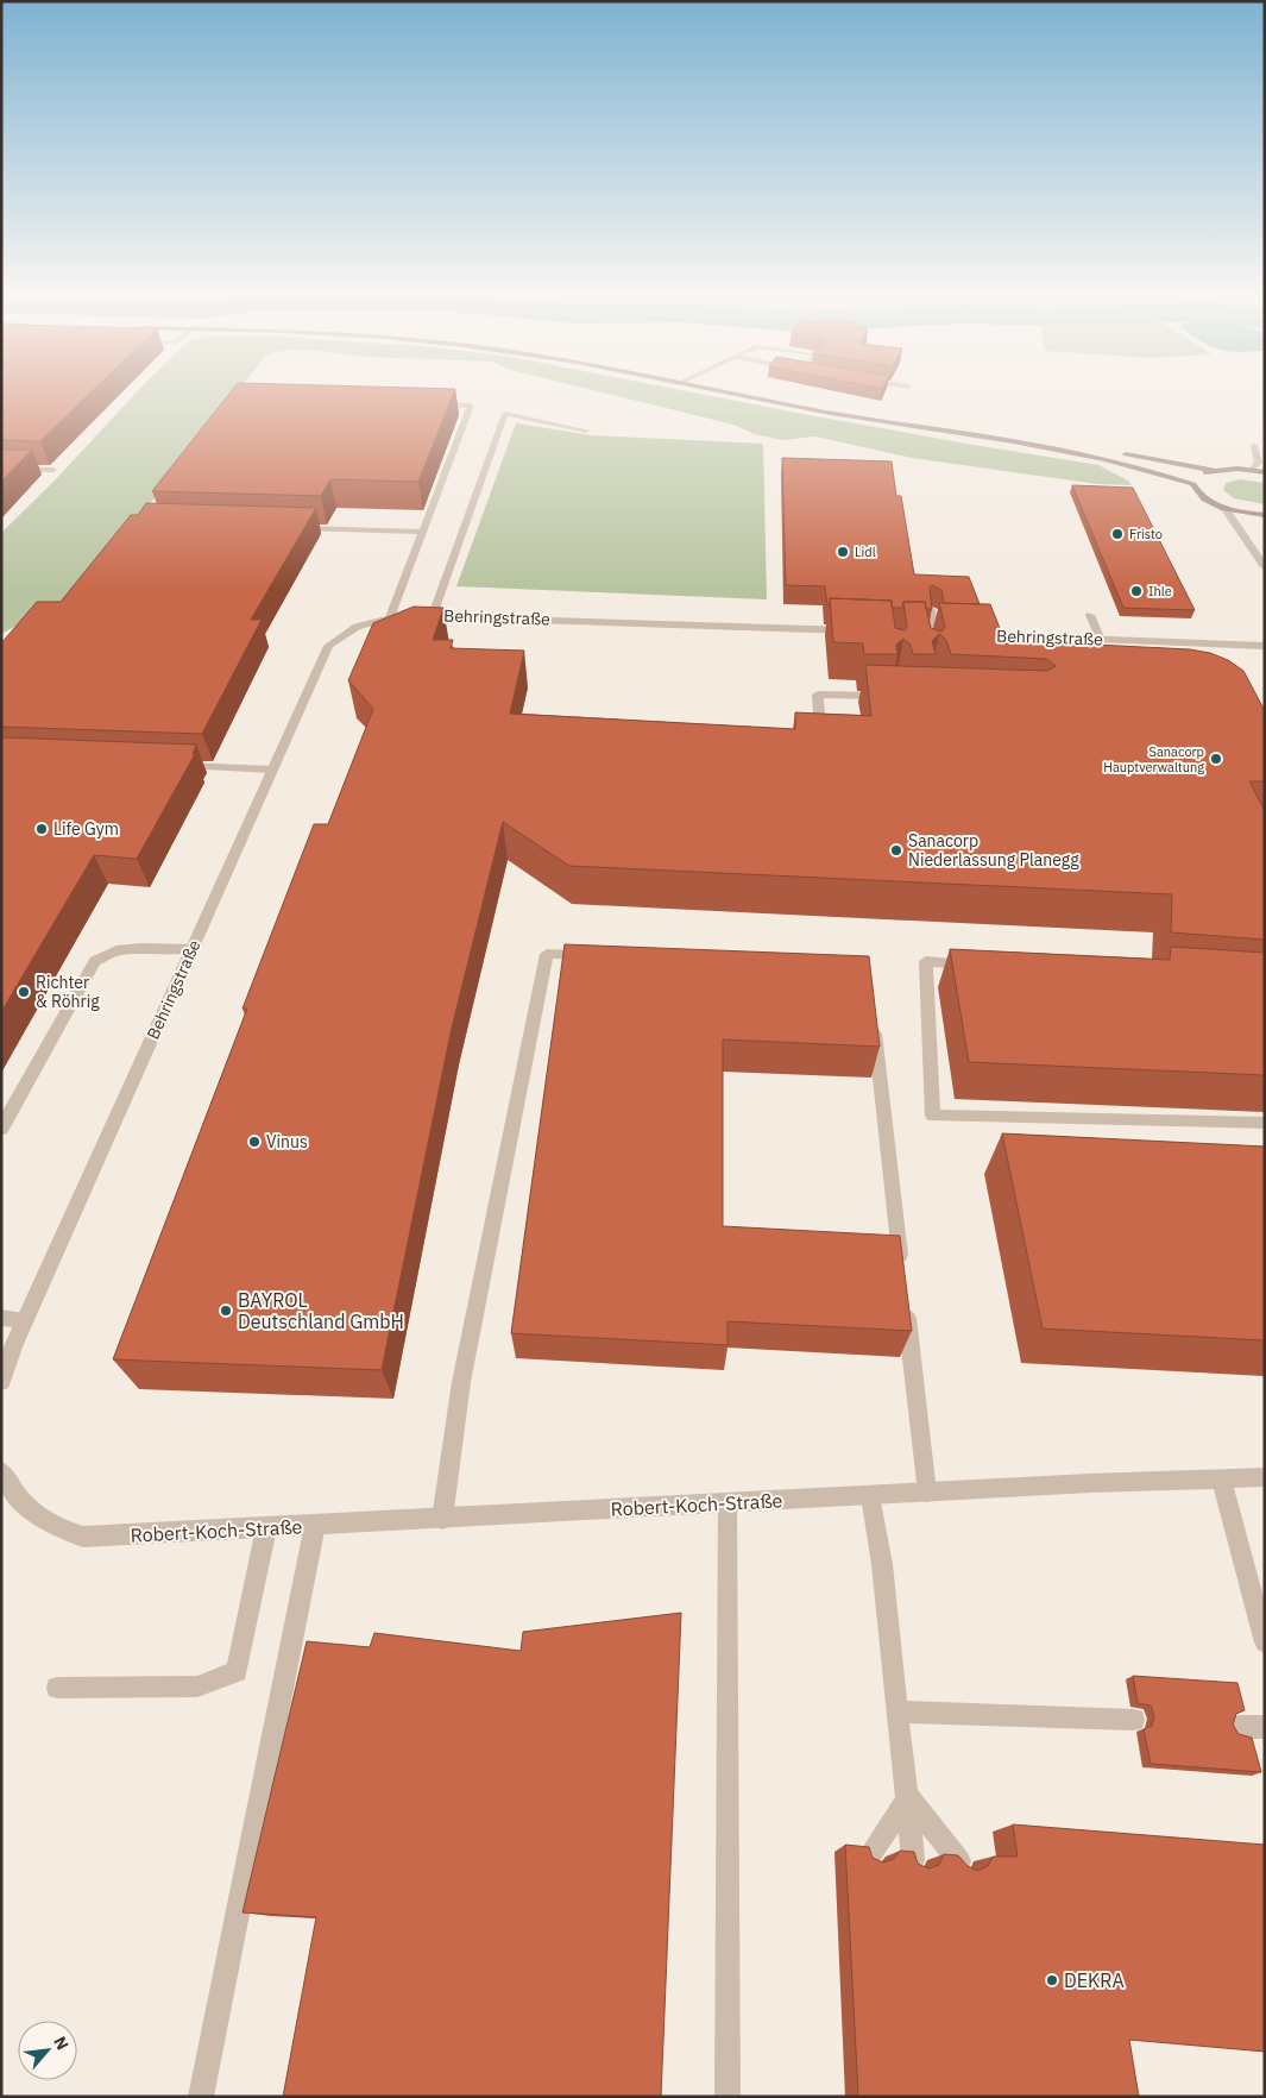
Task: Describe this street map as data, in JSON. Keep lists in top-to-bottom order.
{
  "streets": {
    "street": ["Behringstraße", "Robert-Koch-Straße"]
  },
  "places": [
    "Fristo",
    "Lidl",
    "Ihle",
    "Sanacorp Hauptverwaltung",
    "Life Gym",
    "Sanacorp Niederlassung Planegg",
    "Richter & Röhrig",
    "Vinus",
    "BAYROL Deutschland GmbH",
    "DEKRA"
  ],
  "north": "top right"
}
